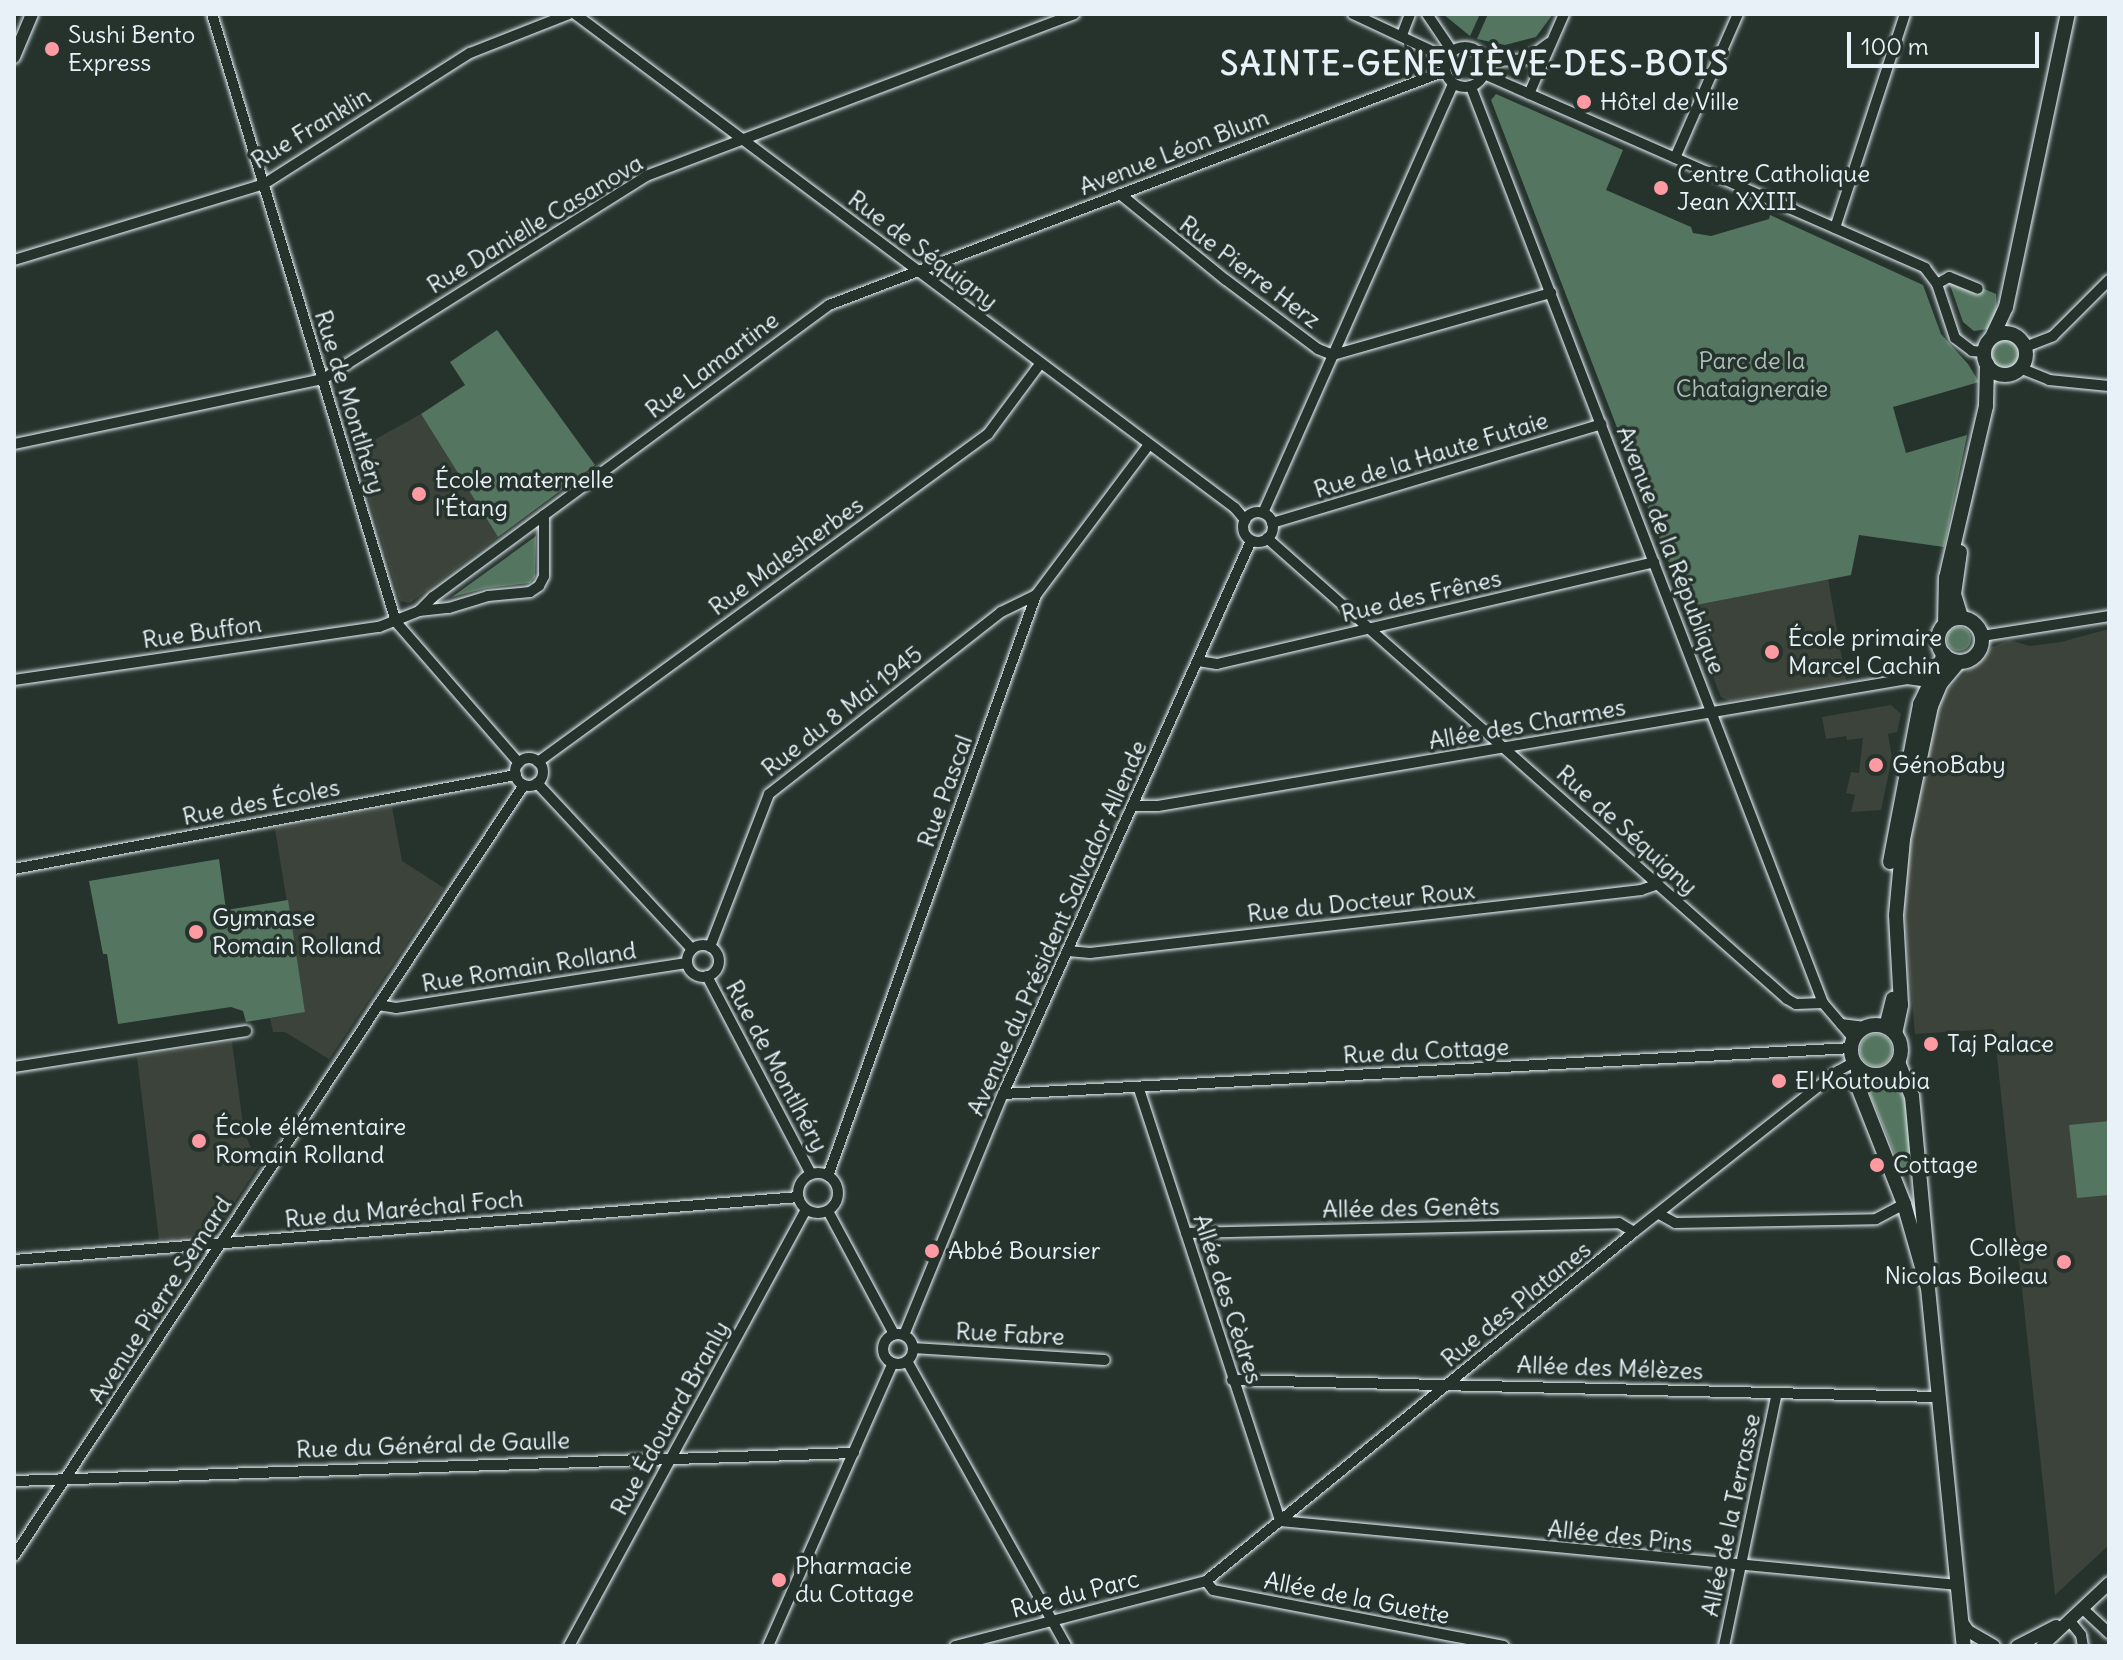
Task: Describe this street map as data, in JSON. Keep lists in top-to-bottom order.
{
  "streets": {
    "street": [
      "Rue Franklin",
      "Avenue Léon Blum",
      "Rue Danielle Casanova",
      "Rue de Séquigny",
      "Rue Pierre Herz",
      "Rue Lamartine",
      "Rue de Montlhéry",
      "Rue de la Haute Futaie",
      "Avenue de la République",
      "Rue Malesherbes",
      "Rue des Frênes",
      "Rue Buffon",
      "Rue du 8 Mai 1945",
      "Allée des Charmes",
      "Rue Pascal",
      "Rue des Écoles",
      "Rue du Docteur Roux",
      "Avenue du Président Salvador Allende",
      "Rue Romain Rolland",
      "Rue du Cottage",
      "Allée des Genêts",
      "Rue du Maréchal Foch",
      "Allée des Cèdres",
      "Avenue Pierre Semard",
      "Rue des Platanes",
      "Rue Fabre",
      "Allée des Mélèzes",
      "Rue Édouard Branly",
      "Rue du Général de Gaulle",
      "Allée de la Terrasse",
      "Allée des Pins",
      "Rue du Parc",
      "Allée de la Guette"
    ]
  },
  "crossings": [
    ["Rue Franklin", "Rue de Montlhéry"],
    ["Avenue Léon Blum", "Rue de Séquigny"],
    ["Avenue Léon Blum", "Rue Pierre Herz"],
    ["Avenue Léon Blum", "Rue Lamartine"],
    ["Avenue Léon Blum", "Avenue de la République"],
    ["Rue Danielle Casanova", "Rue de Séquigny"],
    ["Rue Danielle Casanova", "Rue de Montlhéry"],
    ["Rue de Séquigny", "Rue Lamartine"],
    ["Rue de Séquigny", "Rue de la Haute Futaie"],
    ["Rue de Séquigny", "Avenue de la République"],
    ["Rue de Séquigny", "Rue Malesherbes"],
    ["Rue de Séquigny", "Rue des Frênes"],
    ["Rue de Séquigny", "Allée des Charmes"],
    ["Rue de Séquigny", "Rue Pascal"],
    ["Rue de Séquigny", "Rue du Docteur Roux"],
    ["Rue de Séquigny", "Avenue du Président Salvador Allende"],
    ["Rue Pierre Herz", "Avenue de la République"],
    ["Rue Lamartine", "Rue de Montlhéry"],
    ["Rue Lamartine", "Rue Buffon"],
    ["Rue de Montlhéry", "Rue Malesherbes"],
    ["Rue de Montlhéry", "Rue Buffon"],
    ["Rue de Montlhéry", "Rue du 8 Mai 1945"],
    ["Rue de Montlhéry", "Rue Pascal"],
    ["Rue de Montlhéry", "Rue des Écoles"],
    ["Rue de Montlhéry", "Rue Romain Rolland"],
    ["Rue de Montlhéry", "Rue du Maréchal Foch"],
    ["Rue de Montlhéry", "Avenue Pierre Semard"],
    ["Rue de Montlhéry", "Rue Édouard Branly"],
    ["Rue de la Haute Futaie", "Avenue de la République"],
    ["Rue de la Haute Futaie", "Avenue du Président Salvador Allende"],
    ["Avenue de la République", "Rue des Frênes"],
    ["Avenue de la République", "Allée des Charmes"],
    ["Avenue de la République", "Rue du Cottage"],
    ["Avenue de la République", "Rue des Platanes"],
    ["Rue Malesherbes", "Rue des Écoles"],
    ["Rue Malesherbes", "Avenue Pierre Semard"],
    ["Rue des Frênes", "Avenue du Président Salvador Allende"],
    ["Rue du 8 Mai 1945", "Rue Pascal"],
    ["Rue du 8 Mai 1945", "Rue Romain Rolland"],
    ["Allée des Charmes", "Avenue du Président Salvador Allende"],
    ["Rue Pascal", "Rue du Maréchal Foch"],
    ["Rue Pascal", "Rue Édouard Branly"],
    ["Rue des Écoles", "Avenue Pierre Semard"],
    ["Rue du Docteur Roux", "Avenue du Président Salvador Allende"],
    ["Avenue du Président Salvador Allende", "Rue du Cottage"],
    ["Avenue du Président Salvador Allende", "Rue Fabre"],
    ["Rue Romain Rolland", "Avenue Pierre Semard"],
    ["Rue du Cottage", "Allée des Cèdres"],
    ["Rue du Cottage", "Rue des Platanes"],
    ["Allée des Genêts", "Allée des Cèdres"],
    ["Allée des Genêts", "Rue des Platanes"],
    ["Rue du Maréchal Foch", "Avenue Pierre Semard"],
    ["Rue du Maréchal Foch", "Rue Édouard Branly"],
    ["Allée des Cèdres", "Rue des Platanes"],
    ["Allée des Cèdres", "Allée des Mélèzes"],
    ["Allée des Cèdres", "Allée des Pins"],
    ["Avenue Pierre Semard", "Rue du Général de Gaulle"],
    ["Rue des Platanes", "Allée des Mélèzes"],
    ["Rue des Platanes", "Allée des Pins"],
    ["Rue des Platanes", "Rue du Parc"],
    ["Rue des Platanes", "Allée de la Guette"],
    ["Allée des Mélèzes", "Allée de la Terrasse"],
    ["Rue Édouard Branly", "Rue du Général de Gaulle"],
    ["Allée de la Terrasse", "Allée des Pins"],
    ["Rue du Parc", "Allée de la Guette"]
  ],
  "districts": ["SAINTE-GENEVIÈVE-DES-BOIS"],
  "parks": ["Parc de la Chataigneraie"],
  "places": [
    "Sushi Bento Express",
    "Hôtel de Ville",
    "Centre Catholique Jean XXIII",
    "École maternelle l'Étang",
    "École primaire Marcel Cachin",
    "GénoBaby",
    "Gymnase Romain Rolland",
    "Taj Palace",
    "El Koutoubia",
    "École élémentaire Romain Rolland",
    "Cottage",
    "Abbé Boursier",
    "Collège Nicolas Boileau",
    "Pharmacie du Cottage"
  ],
  "scale_bar": "100 m"
}
